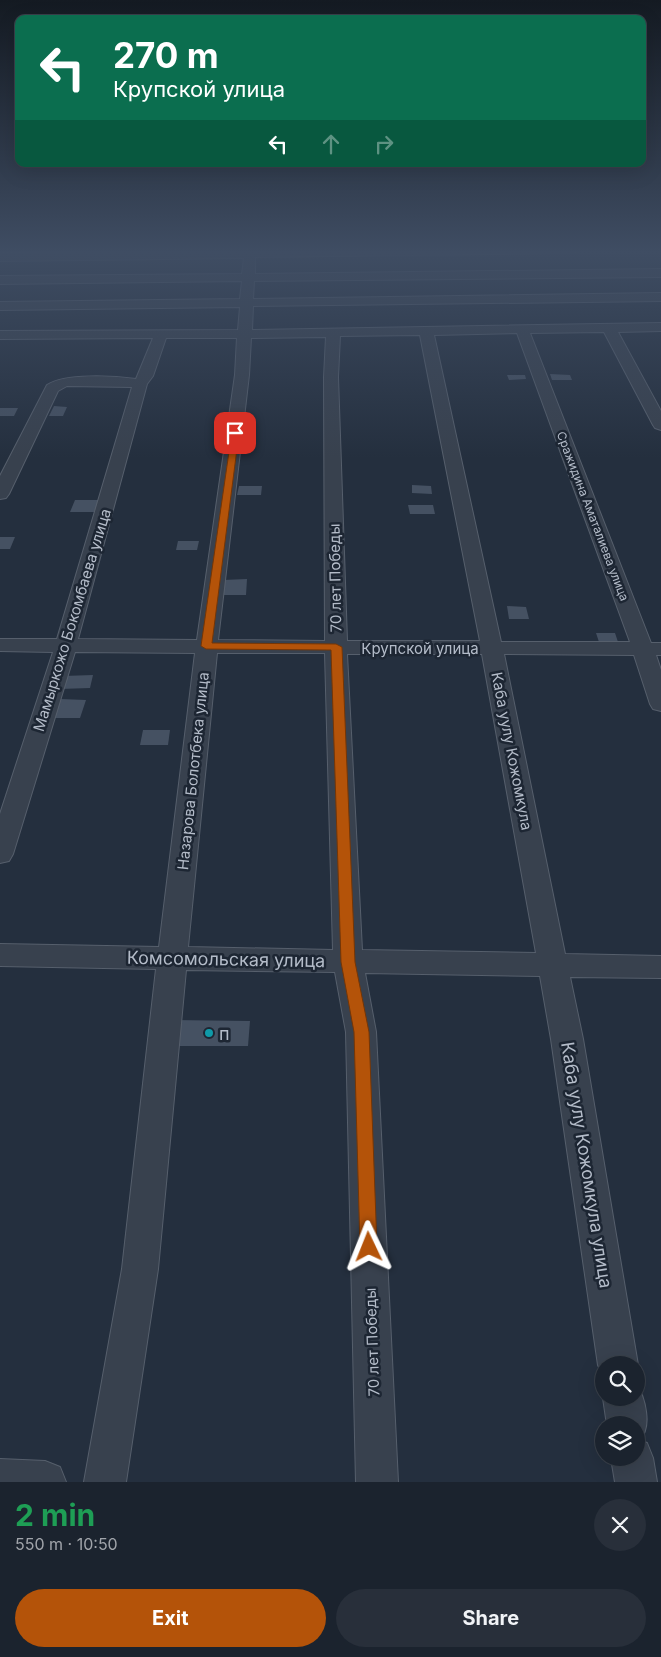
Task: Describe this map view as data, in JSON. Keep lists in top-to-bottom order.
{
  "streets": {
    "street": [
      "Сражидина Аматалиева улица",
      "70 лет Победы",
      "Мамыркожо Бокомбаева улица",
      "Крупской улица",
      "Каба уулу Кожомкула",
      "Назарова Болотбека улица",
      "Комсомольская улица",
      "Каба уулу Кожомкула улица"
    ]
  },
  "crossings": [
    ["Сражидина Аматалиева улица", "Крупской улица"],
    ["70 лет Победы", "Крупской улица"],
    ["70 лет Победы", "Комсомольская улица"],
    ["Мамыркожо Бокомбаева улица", "Крупской улица"],
    ["Крупской улица", "Каба уулу Кожомкула"],
    ["Крупской улица", "Назарова Болотбека улица"],
    ["Каба уулу Кожомкула", "Комсомольская улица"],
    ["Каба уулу Кожомкула", "Каба уулу Кожомкула улица"],
    ["Назарова Болотбека улица", "Комсомольская улица"],
    ["Комсомольская улица", "Каба уулу Кожомкула улица"]
  ],
  "places": ["п"],
  "page": {
    "turn": ["270 m", "Крупской улица"],
    "heading": ["2 min", "550 m · 10:50"],
    "buttons": ["Exit", "Share"]
  }
}
